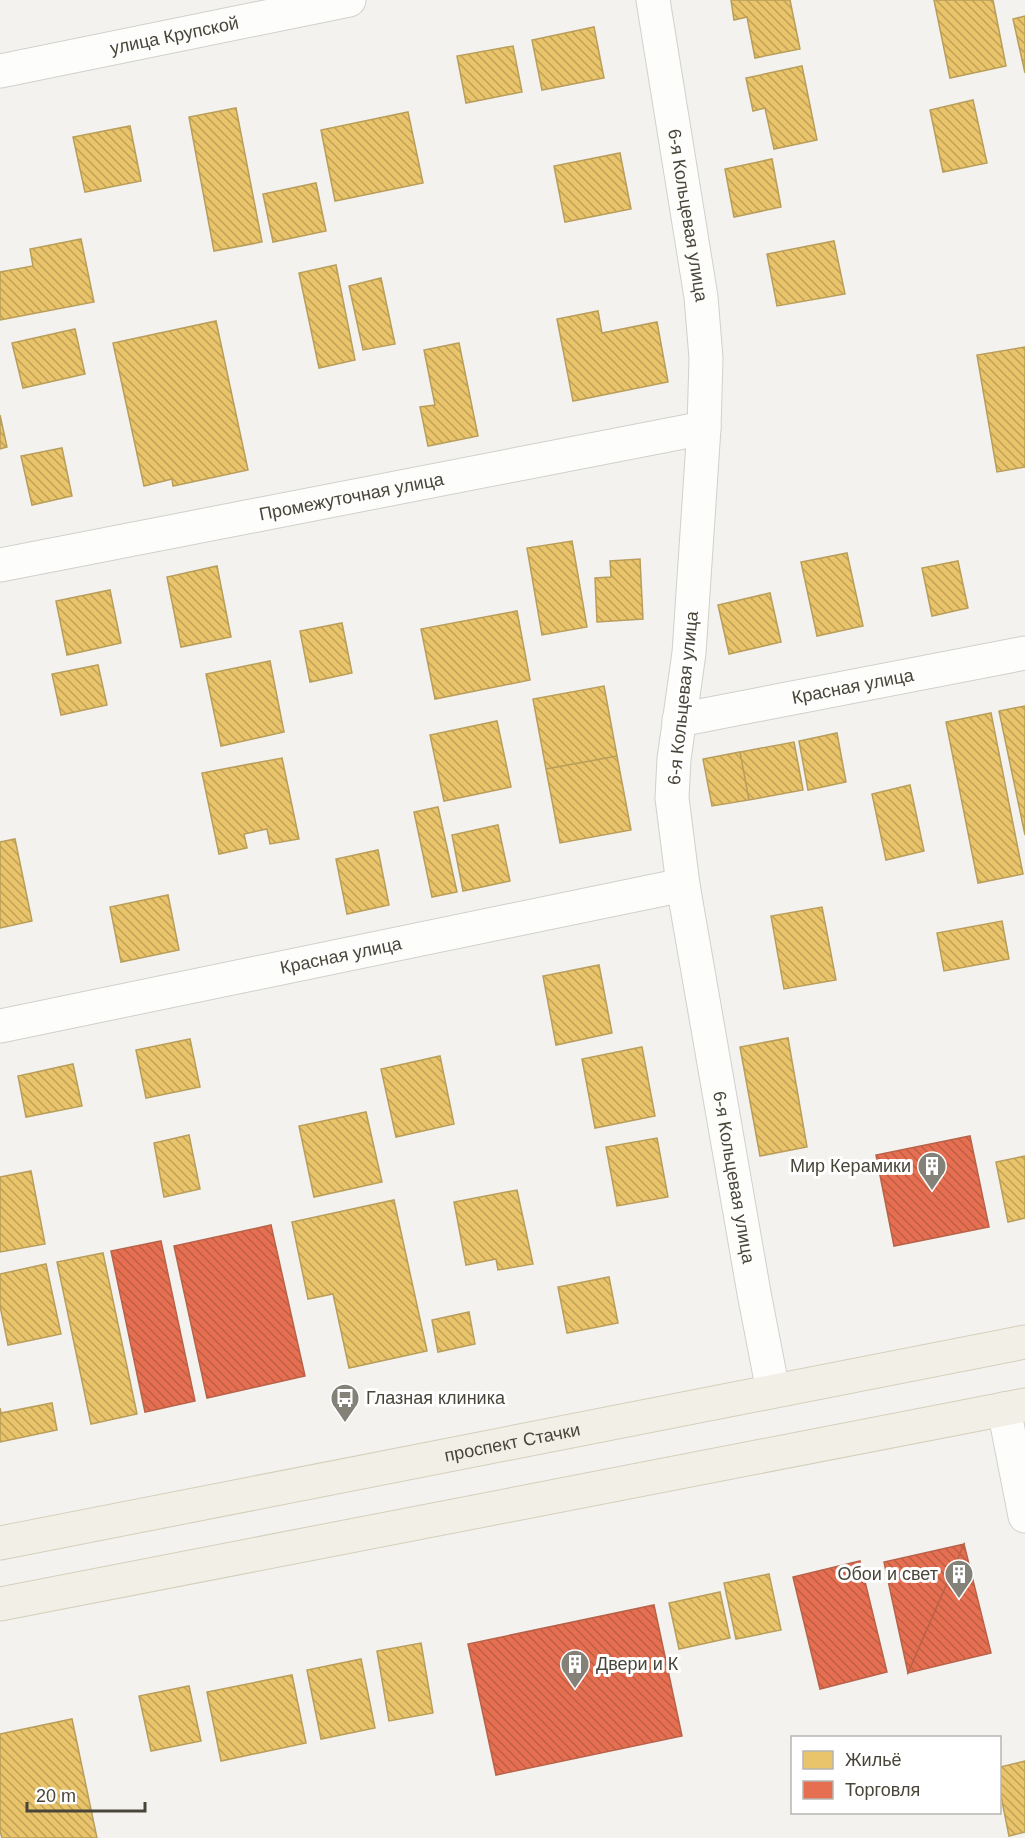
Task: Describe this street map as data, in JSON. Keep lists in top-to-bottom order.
{
  "streets": {
    "main road": ["проспект Стачки"],
    "street": [
      "улица Крупской",
      "6-я Кольцевая улица",
      "Промежуточная улица",
      "Красная улица"
    ]
  },
  "crossings": [
    ["6-я Кольцевая улица", "Промежуточная улица"],
    ["6-я Кольцевая улица", "Красная улица"],
    ["6-я Кольцевая улица", "проспект Стачки"]
  ],
  "places": {
    "building": ["Мир Керамики", "Обои и свет", "Двери и К"],
    "bus stop": ["Глазная клиника"]
  },
  "legend": ["Жильё", "Торговля"],
  "scale_bar": "20 m"
}
